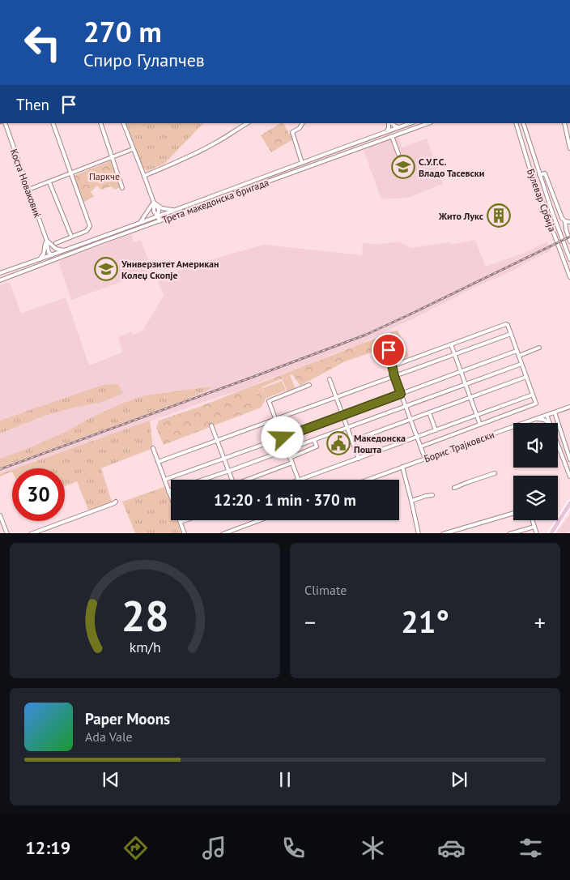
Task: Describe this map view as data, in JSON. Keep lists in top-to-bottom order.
{
  "streets": {
    "street": [
      "Коста Новаковиќ",
      "Булевар Србија",
      "Трета македонска бригада",
      "Борис Трајковски"
    ]
  },
  "crossings": [
    ["Коста Новаковиќ", "Трета македонска бригада"]
  ],
  "parks": ["Паркче"],
  "places": {
    "school or university": ["С.У.Г.С. Владо Тасевски", "Универзитет Американ Колеџ Скопје"],
    "building": ["Жито Лукс"],
    "public building": ["Македонска Пошта"]
  },
  "page": {
    "turn": ["270 m", "Спиро Гулапчев"],
    "then": "Then",
    "limit": "30",
    "trip": "12:20 · 1 min · 370 m",
    "tile": "Climate",
    "heat": ["−", "21°", "+"],
    "song": ["Paper Moons", "Ada Vale"],
    "tabs": "12:19",
    "gauge": ["28", "km/h"]
  }
}
